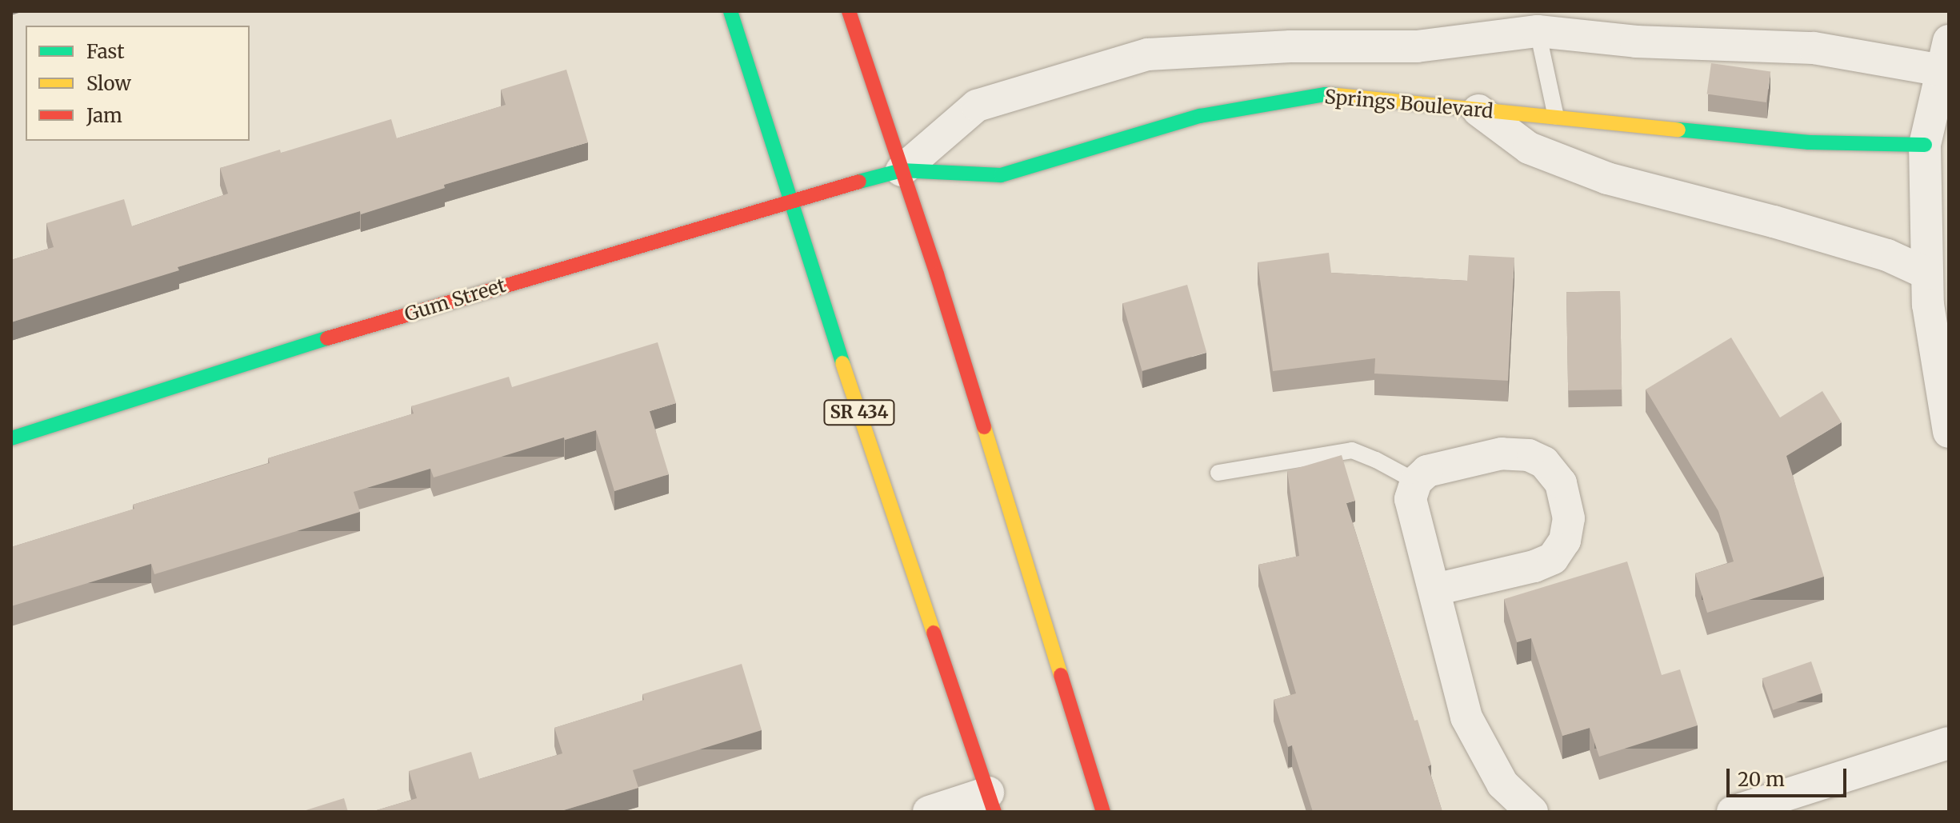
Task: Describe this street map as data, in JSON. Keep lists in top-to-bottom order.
{
  "streets": {
    "street": ["Springs Boulevard", "Gum Street", "SR 434"]
  },
  "crossings": [
    ["Springs Boulevard", "Gum Street"],
    ["Gum Street", "SR 434"]
  ],
  "legend": ["Fast", "Slow", "Jam"],
  "scale_bar": "20 m"
}
